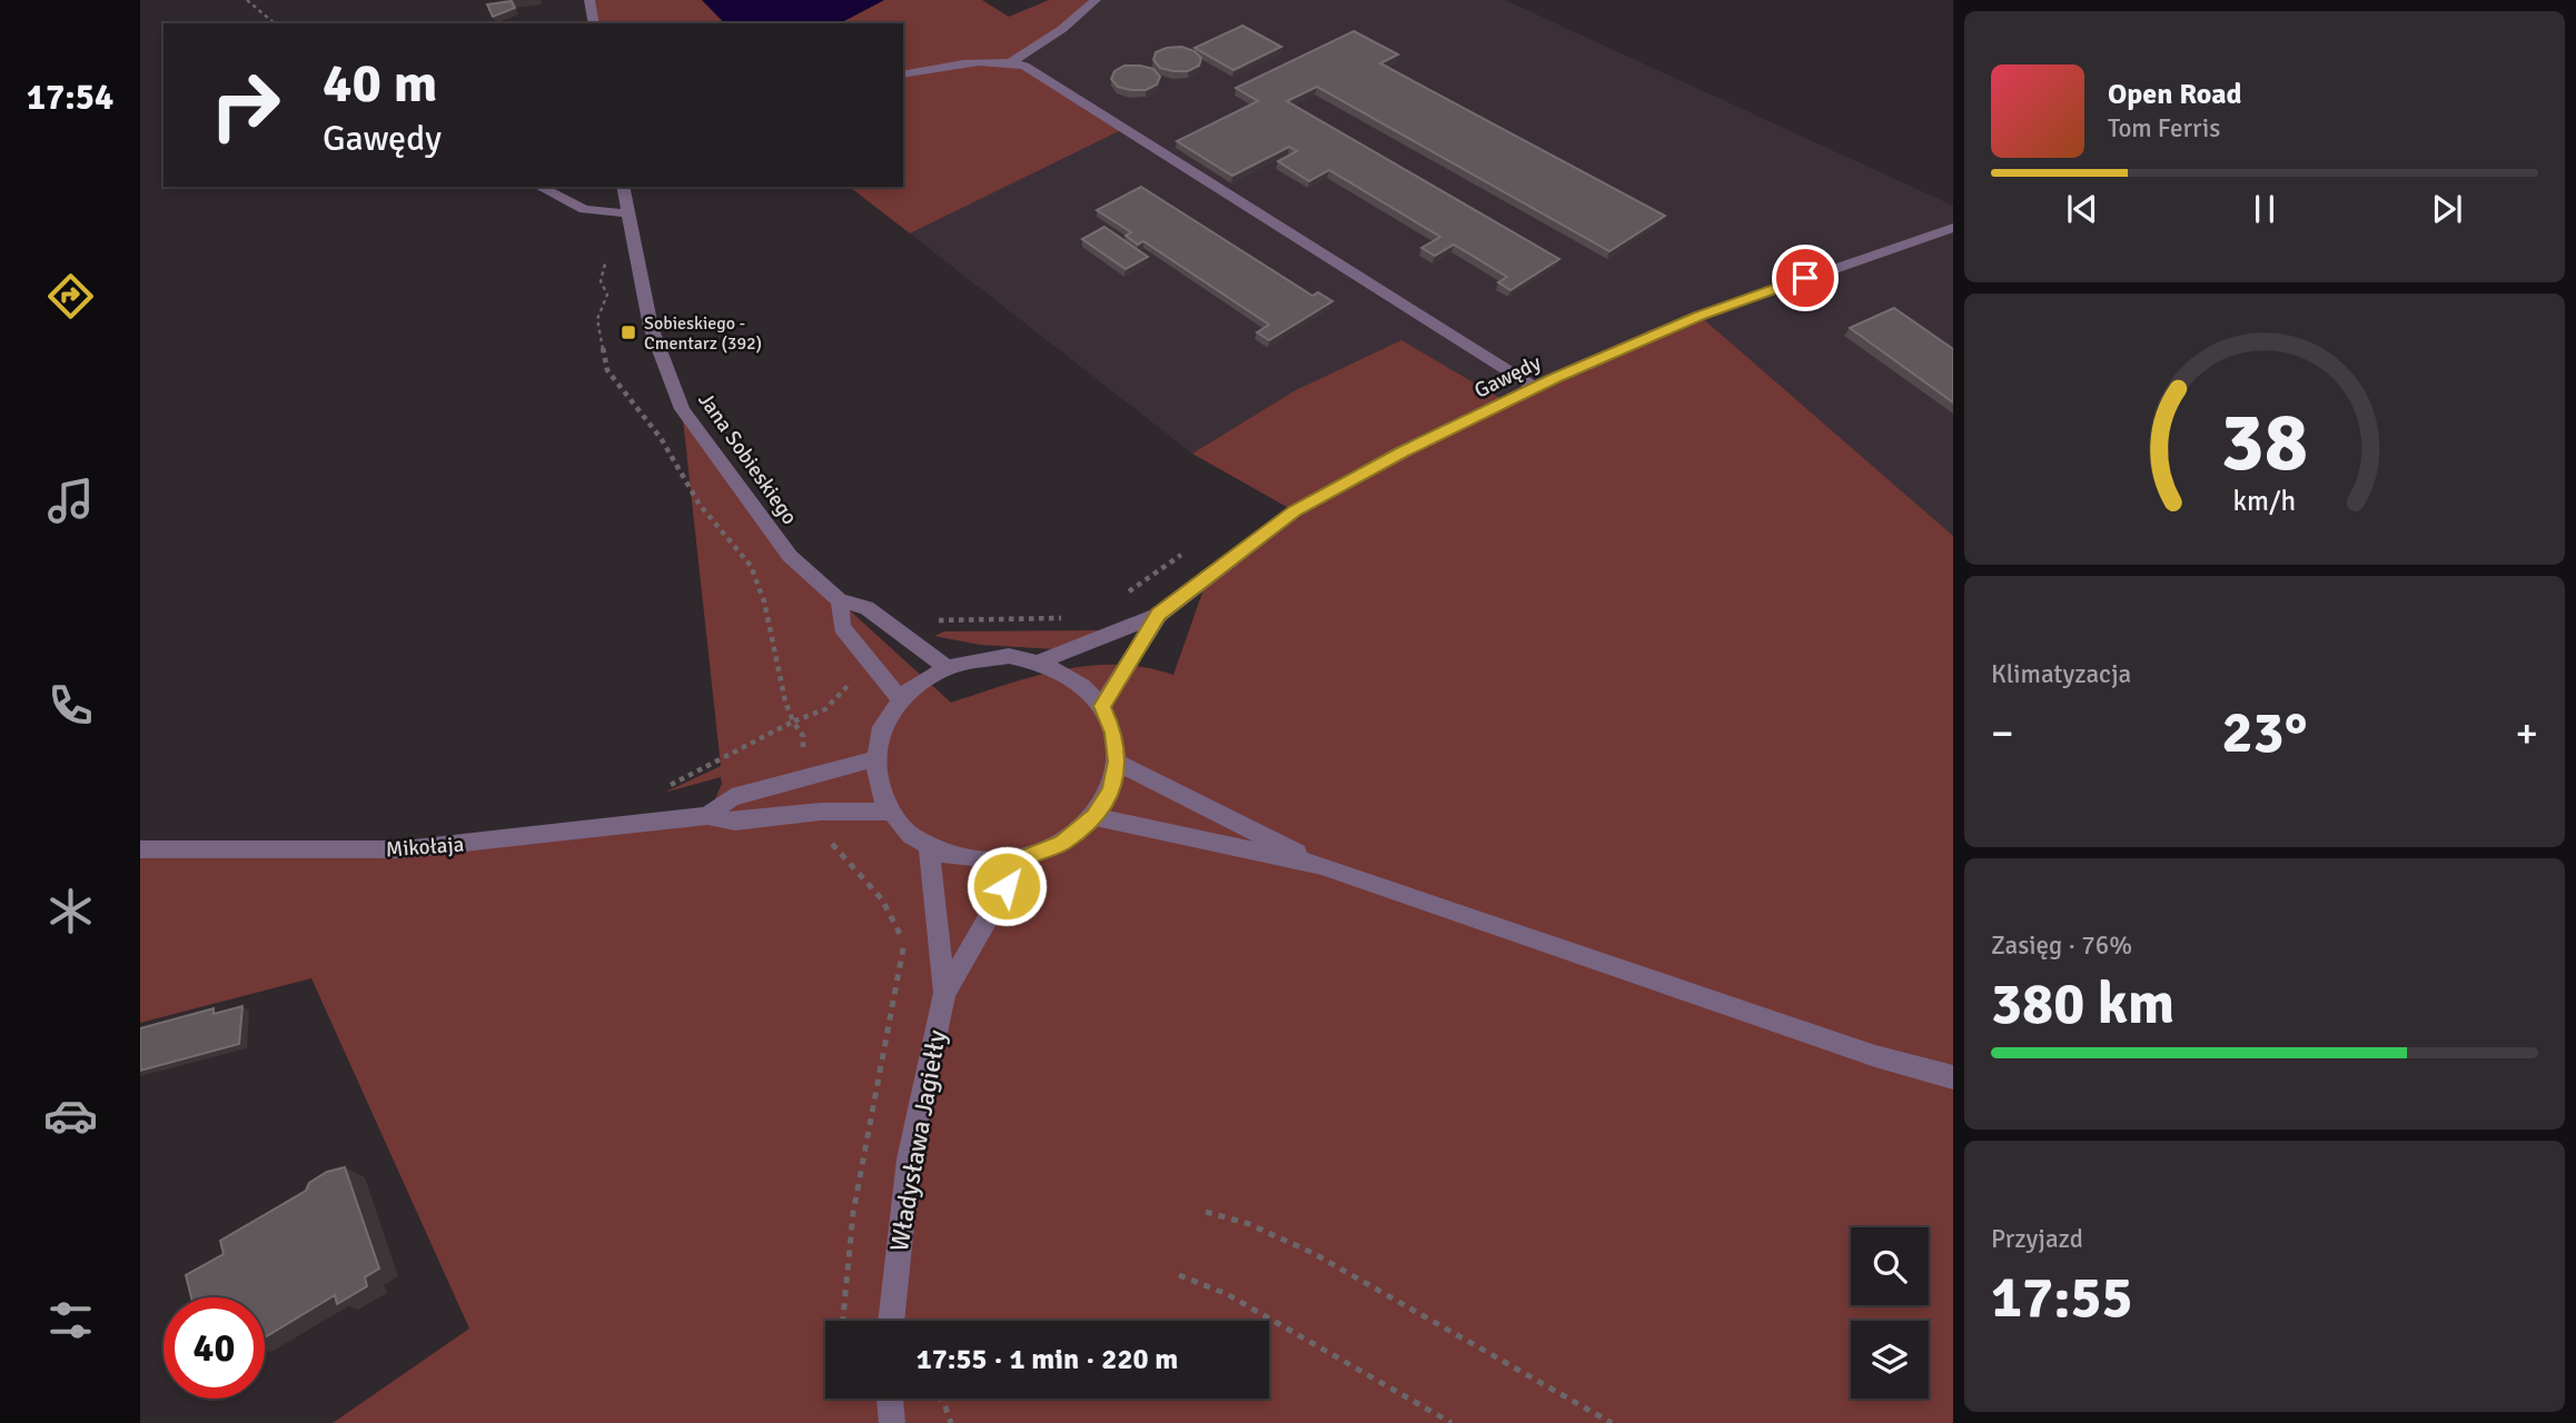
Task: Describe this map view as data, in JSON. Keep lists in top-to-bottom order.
{
  "streets": {
    "street": [
      "Gawędy",
      "Jana Sobieskiego",
      "Mikołaja",
      "Władysława Jagiełły"
    ]
  },
  "crossings": [
    ["Gawędy", "Jana Sobieskiego"],
    ["Gawędy", "Mikołaja"],
    ["Gawędy", "Władysława Jagiełły"],
    ["Jana Sobieskiego", "Mikołaja"],
    ["Jana Sobieskiego", "Władysława Jagiełły"],
    ["Mikołaja", "Władysława Jagiełły"]
  ],
  "places": {
    "transit": ["Sobieskiego - Cmentarz (392)"]
  },
  "page": {
    "tabs": "17:54",
    "turn": ["40 m", "Gawędy"],
    "song": ["Open Road", "Tom Ferris"],
    "tile": [
      "Klimatyzacja",
      ["Zasięg · 76%", "380 km"],
      ["Przyjazd", "17:55"]
    ],
    "heat": ["−", "23°", "+"],
    "limit": "40",
    "trip": "17:55 · 1 min · 220 m",
    "gauge": ["38", "km/h"]
  }
}
